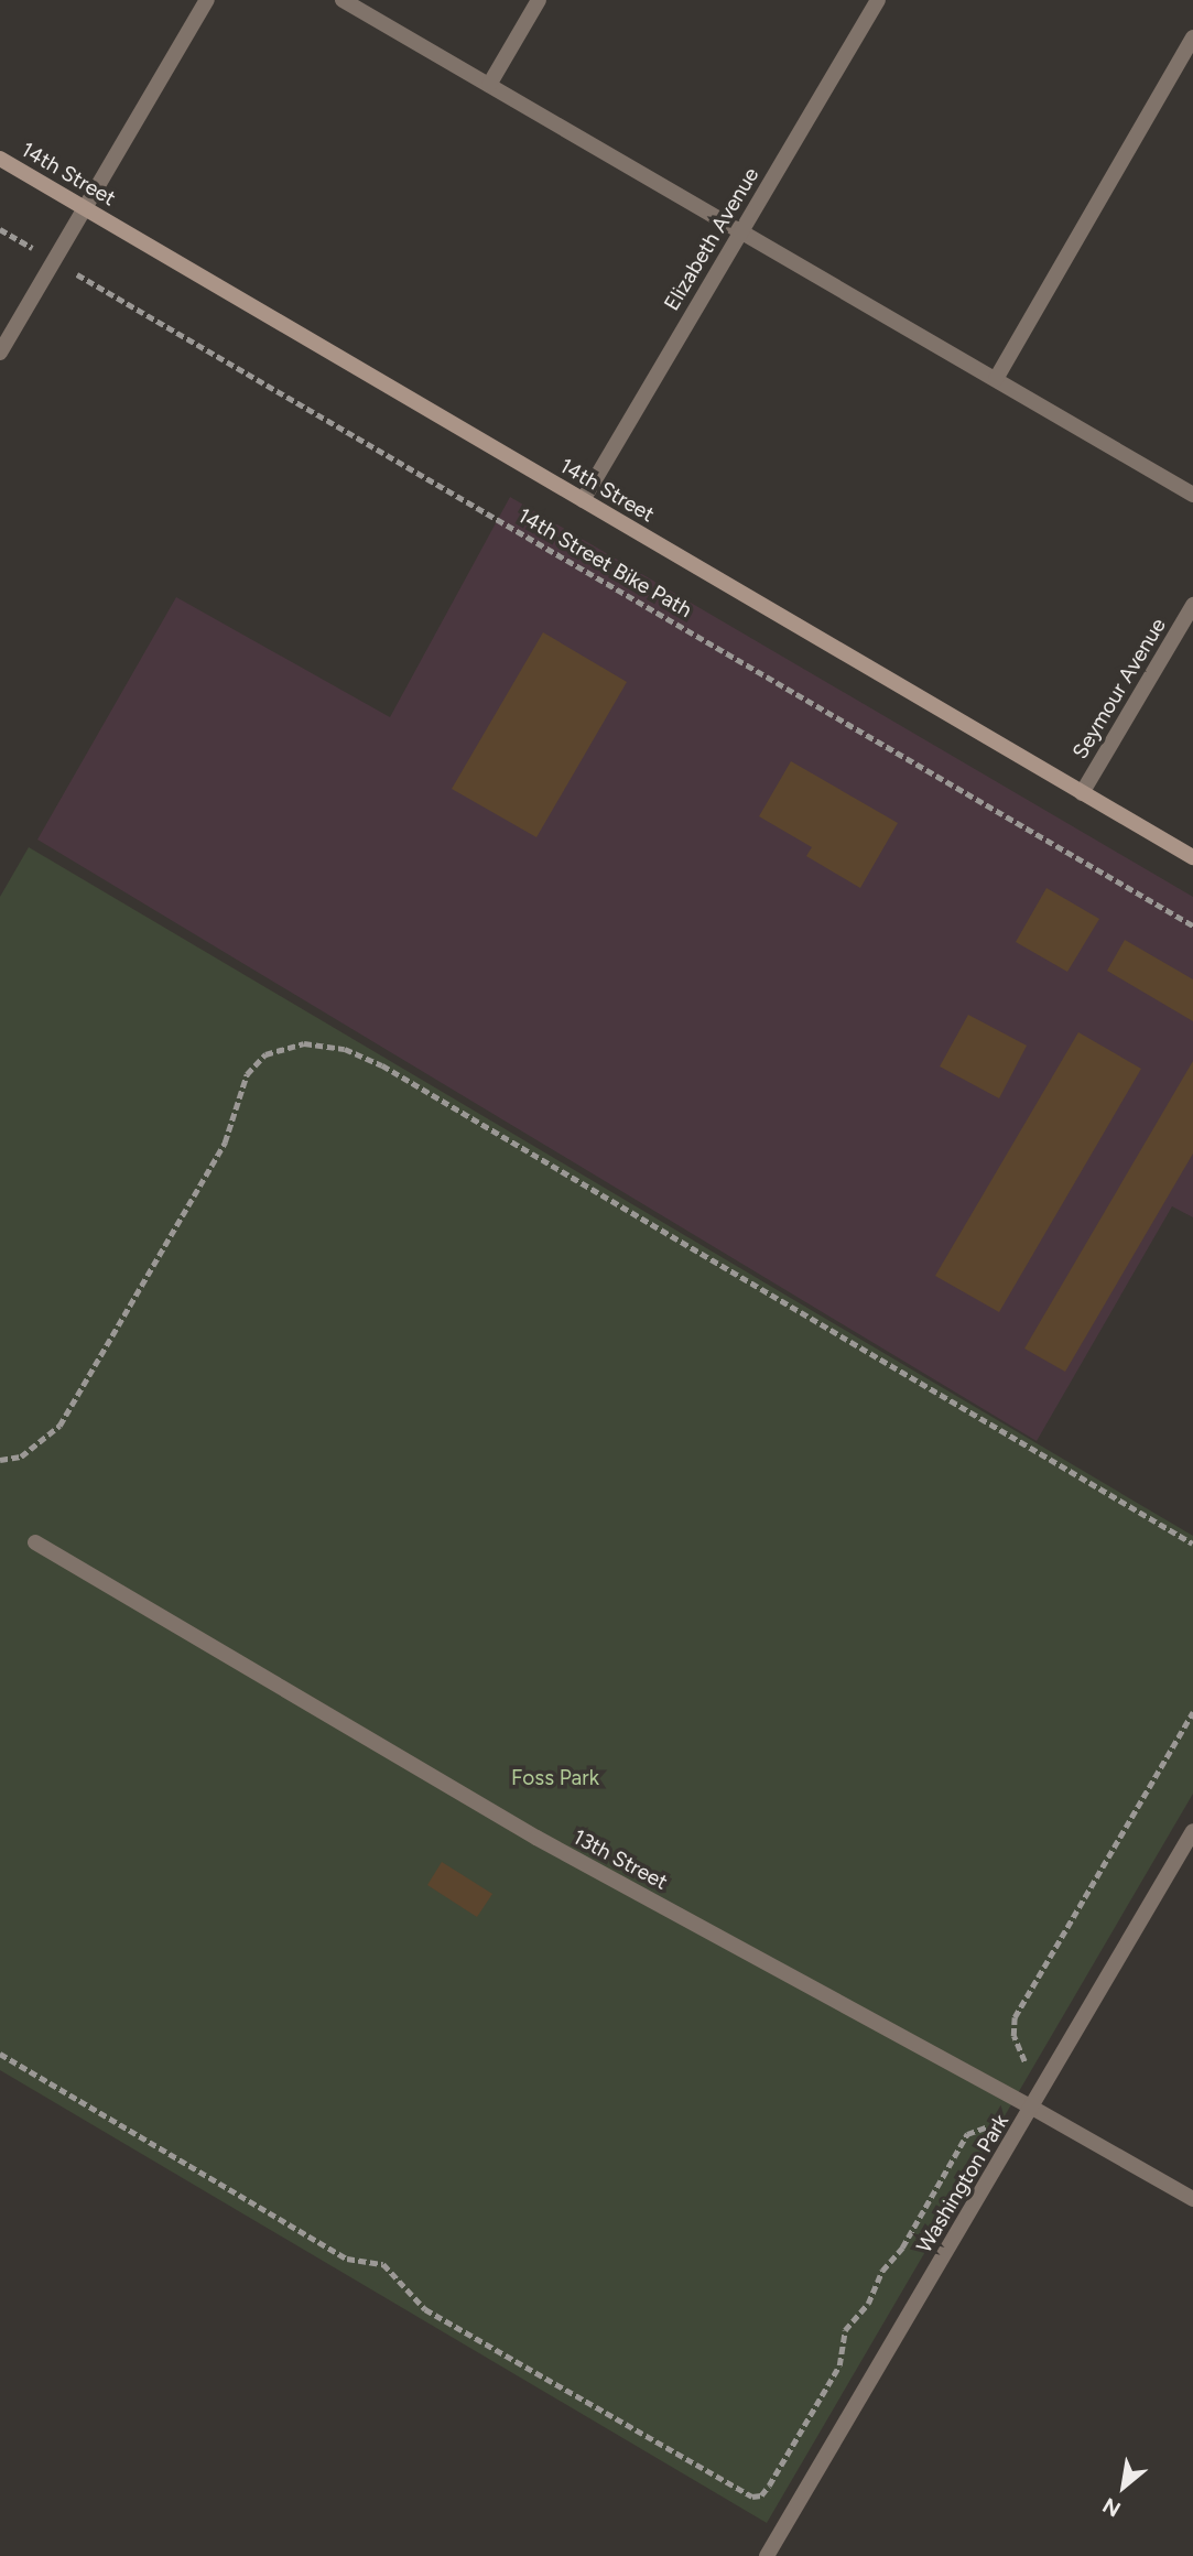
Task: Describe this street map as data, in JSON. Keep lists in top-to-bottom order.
{
  "streets": {
    "street": [
      "14th Street",
      "Elizabeth Avenue",
      "Seymour Avenue",
      "13th Street",
      "Washington Park"
    ],
    "path": ["14th Street Bike Path"]
  },
  "crossings": [
    ["14th Street", "Elizabeth Avenue"],
    ["14th Street", "Seymour Avenue"],
    ["13th Street", "Washington Park"]
  ],
  "parks": ["Foss Park"],
  "north": "bottom left"
}
